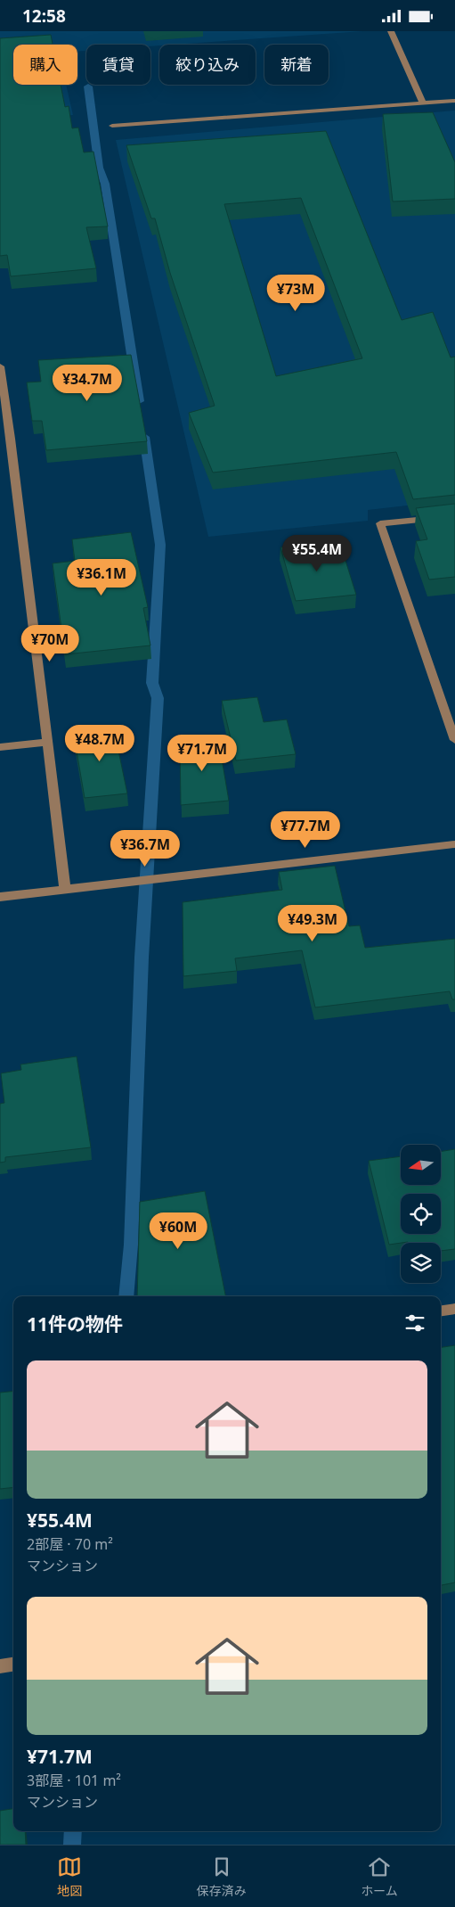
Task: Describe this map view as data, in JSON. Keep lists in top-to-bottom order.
{
  "north": "left",
  "page": {
    "status": "12:58",
    "chip": [
      "購入",
      "賃貸",
      "絞り込み",
      "新着"
    ],
    "price": [
      "¥73M",
      "¥34.7M",
      "¥55.4M",
      "¥36.1M",
      "¥70M",
      "¥48.7M",
      "¥71.7M",
      "¥77.7M",
      "¥36.7M",
      "¥49.3M",
      "¥60M"
    ],
    "heading": "11件の物件",
    "list": [
      {
        "name": "¥55.4M",
        "note": "2部屋 · 70 m² · マンション"
      },
      {
        "name": "¥71.7M",
        "note": "3部屋 · 101 m² · マンション"
      }
    ],
    "tabs": ["地図", "保存済み", "ホーム"]
  }
}
